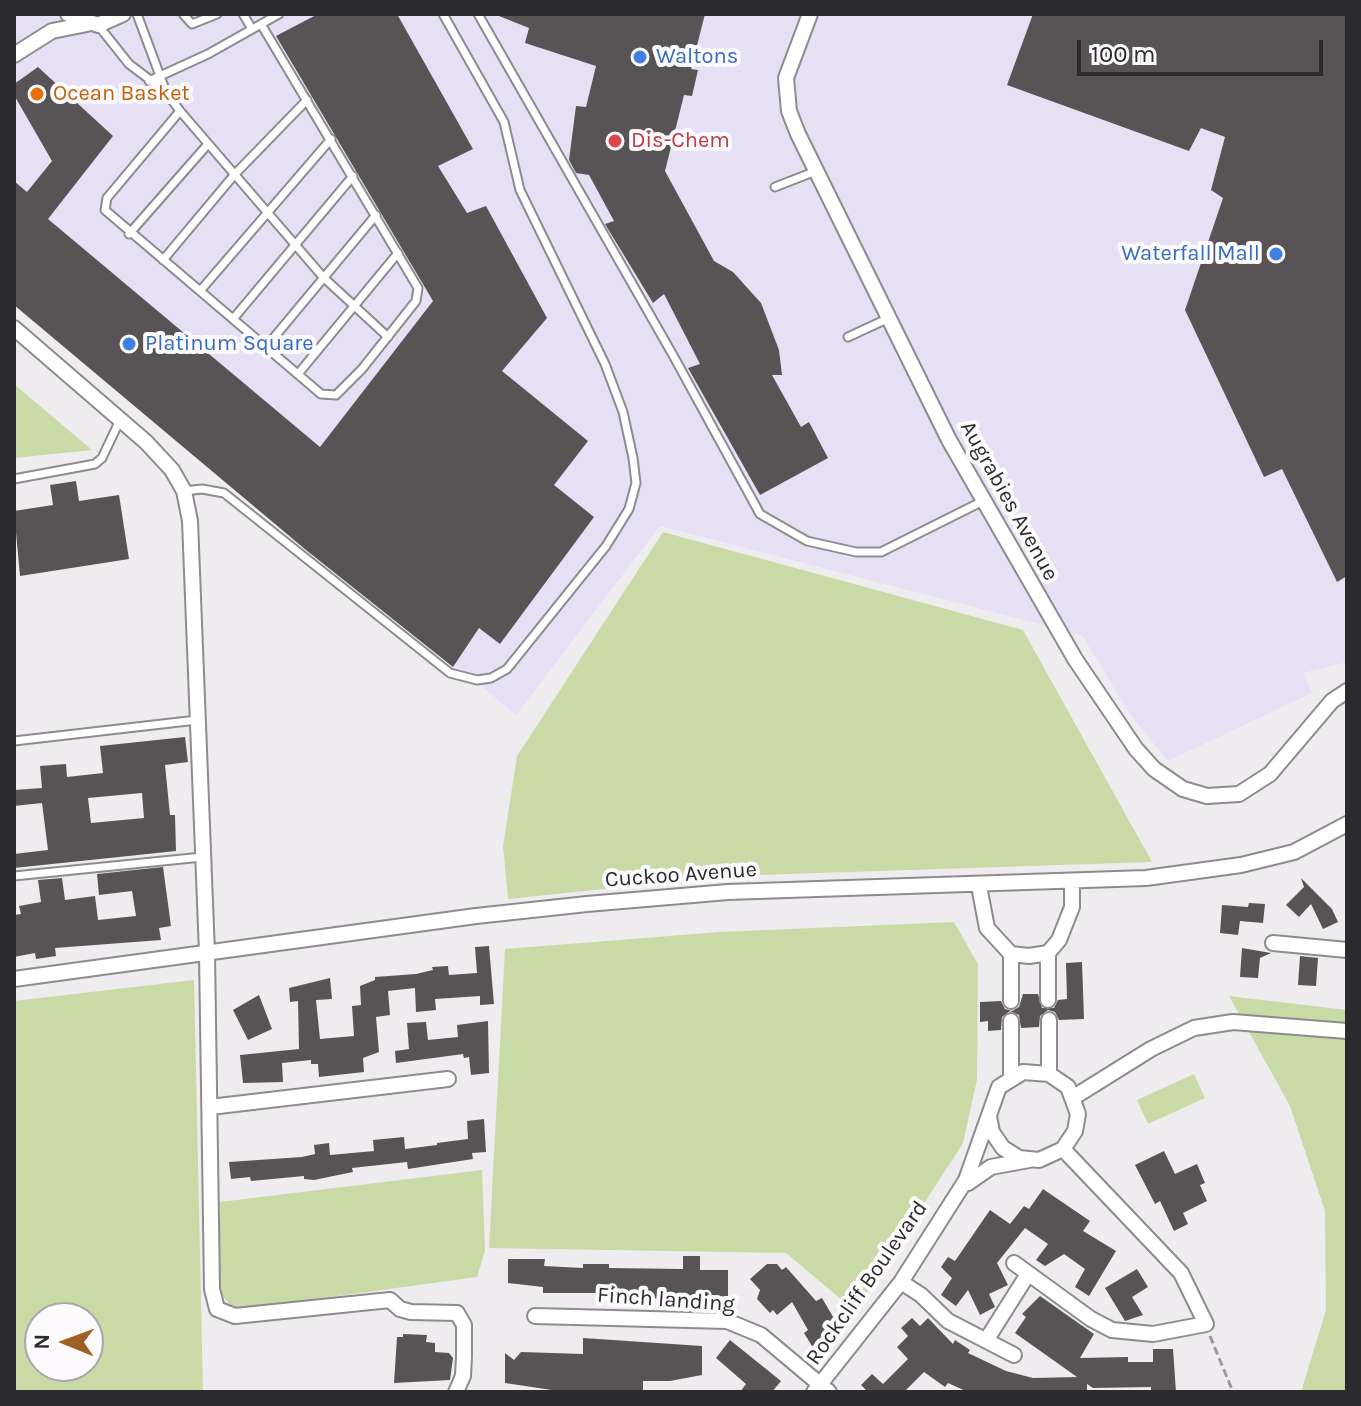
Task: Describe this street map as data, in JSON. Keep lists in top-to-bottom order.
{
  "streets": {
    "street": [
      "Augrabies Avenue",
      "Cuckoo Avenue",
      "Rockcliff Boulevard",
      "Finch landing"
    ]
  },
  "crossings": [
    ["Rockcliff Boulevard", "Finch landing"]
  ],
  "places": [
    "Waltons",
    "Ocean Basket",
    "Dis-Chem",
    "Waterfall Mall",
    "Platinum Square"
  ],
  "scale_bar": "100 m",
  "north": "left"
}
